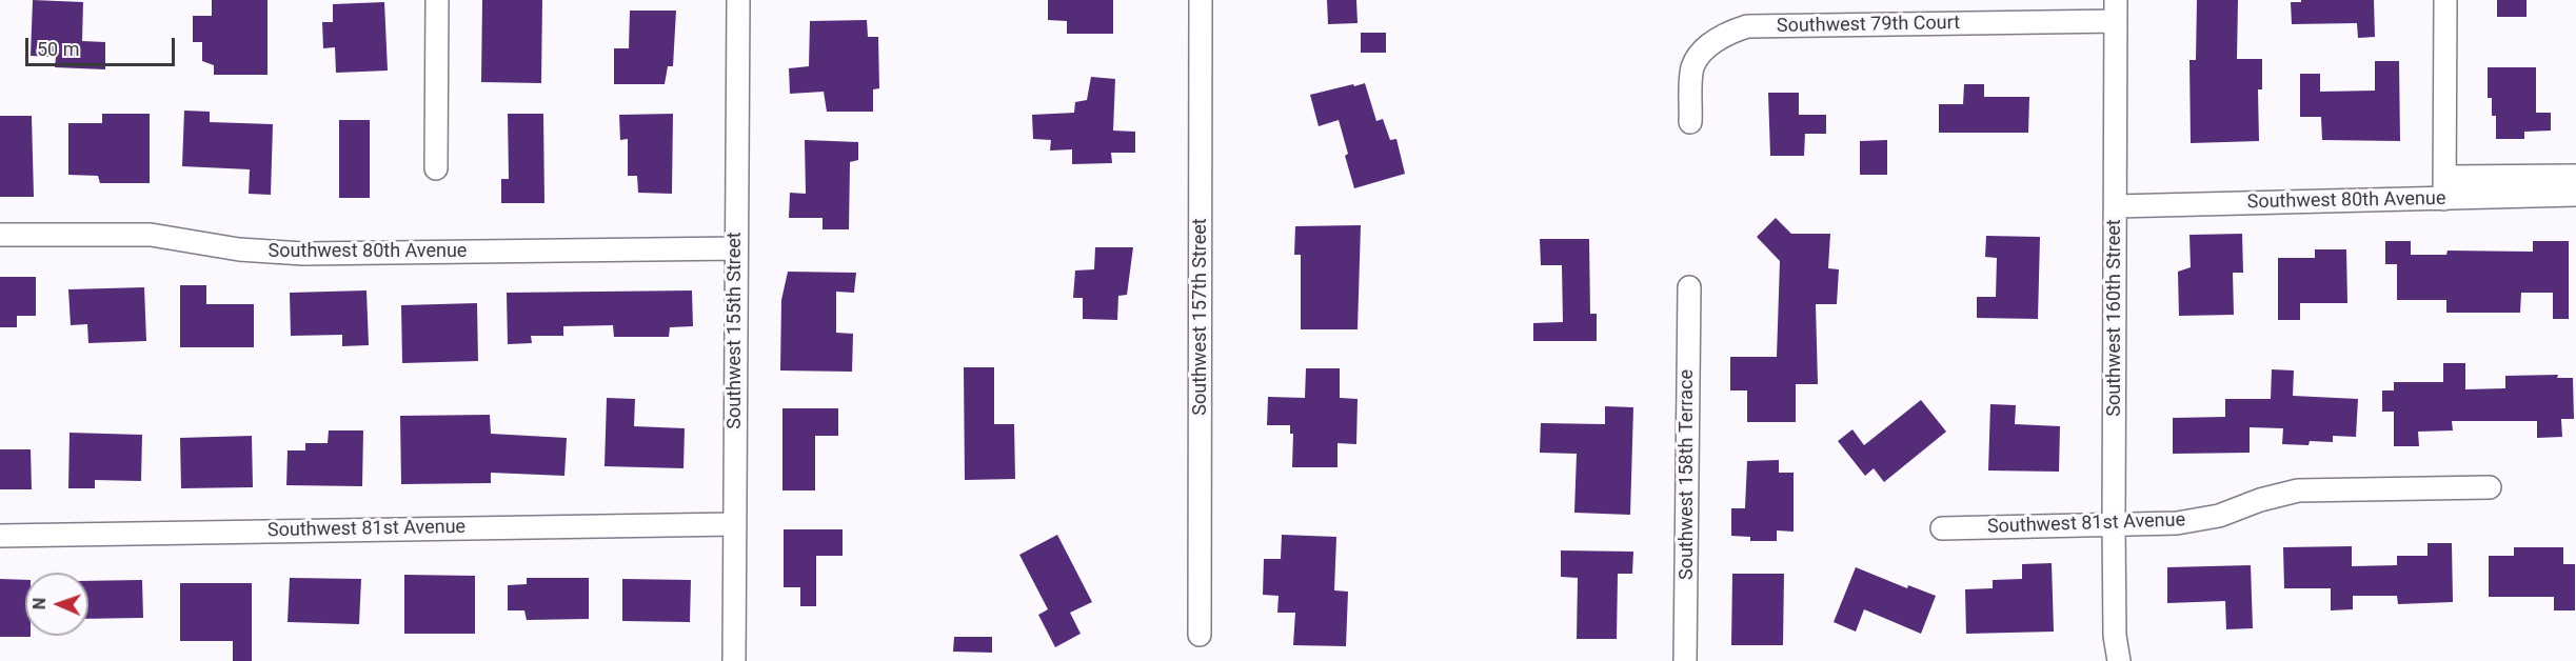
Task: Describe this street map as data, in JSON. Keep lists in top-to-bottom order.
{
  "streets": {
    "street": [
      "Southwest 79th Court",
      "Southwest 80th Avenue",
      "Southwest 157th Street",
      "Southwest 160th Street",
      "Southwest 155th Street",
      "Southwest 158th Terrace",
      "Southwest 81st Avenue"
    ]
  },
  "crossings": [
    ["Southwest 79th Court", "Southwest 160th Street"],
    ["Southwest 80th Avenue", "Southwest 160th Street"],
    ["Southwest 80th Avenue", "Southwest 155th Street"],
    ["Southwest 160th Street", "Southwest 81st Avenue"],
    ["Southwest 155th Street", "Southwest 81st Avenue"]
  ],
  "scale_bar": "50 m",
  "north": "left"
}
